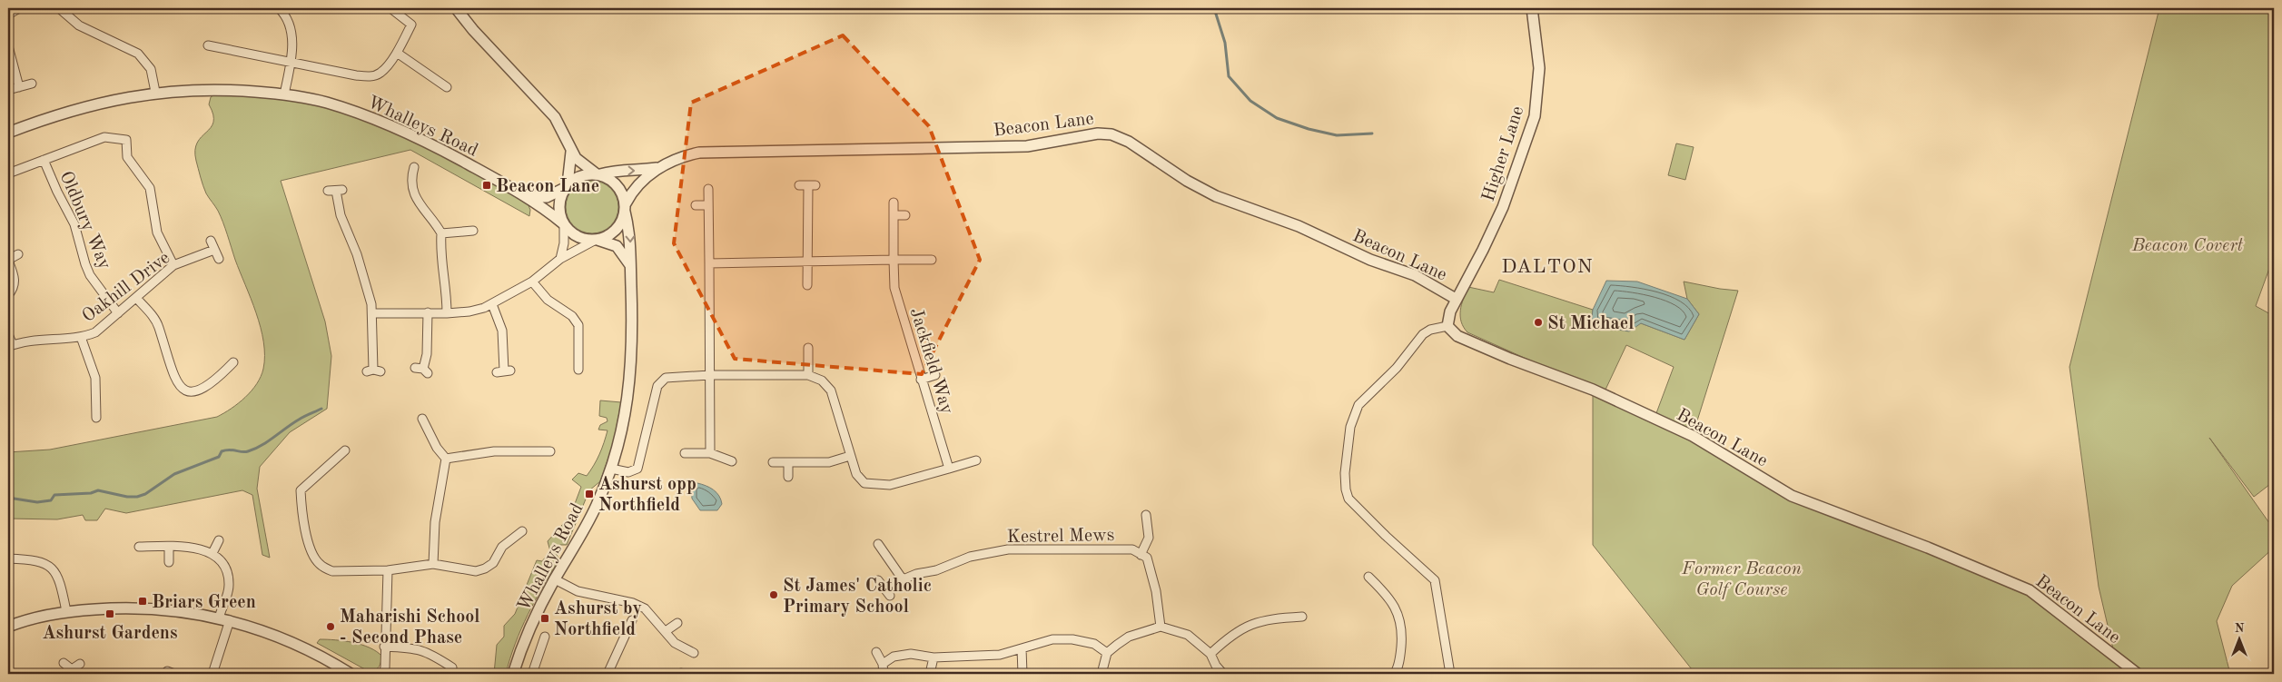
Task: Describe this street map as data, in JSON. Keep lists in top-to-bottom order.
{
  "streets": {
    "street": [
      "Beacon Lane",
      "Whalleys Road",
      "Higher Lane",
      "Oldbury Way",
      "Oakhill Drive",
      "Jackfield Way",
      "Kestrel Mews"
    ]
  },
  "crossings": [
    ["Beacon Lane", "Whalleys Road"],
    ["Beacon Lane", "Higher Lane"],
    ["Oldbury Way", "Oakhill Drive"]
  ],
  "districts": ["DALTON"],
  "parks": ["Beacon Covert", "Former Beacon Golf Course"],
  "places": {
    "transit": [
      "Beacon Lane",
      "Ashurst opp Northfield",
      "Briars Green",
      "Ashurst Gardens",
      "Ashurst by Northfield"
    ],
    "other": ["St Michael", "St James' Catholic Primary School", "Maharishi School - Second Phase"]
  },
  "north": "top"
}
